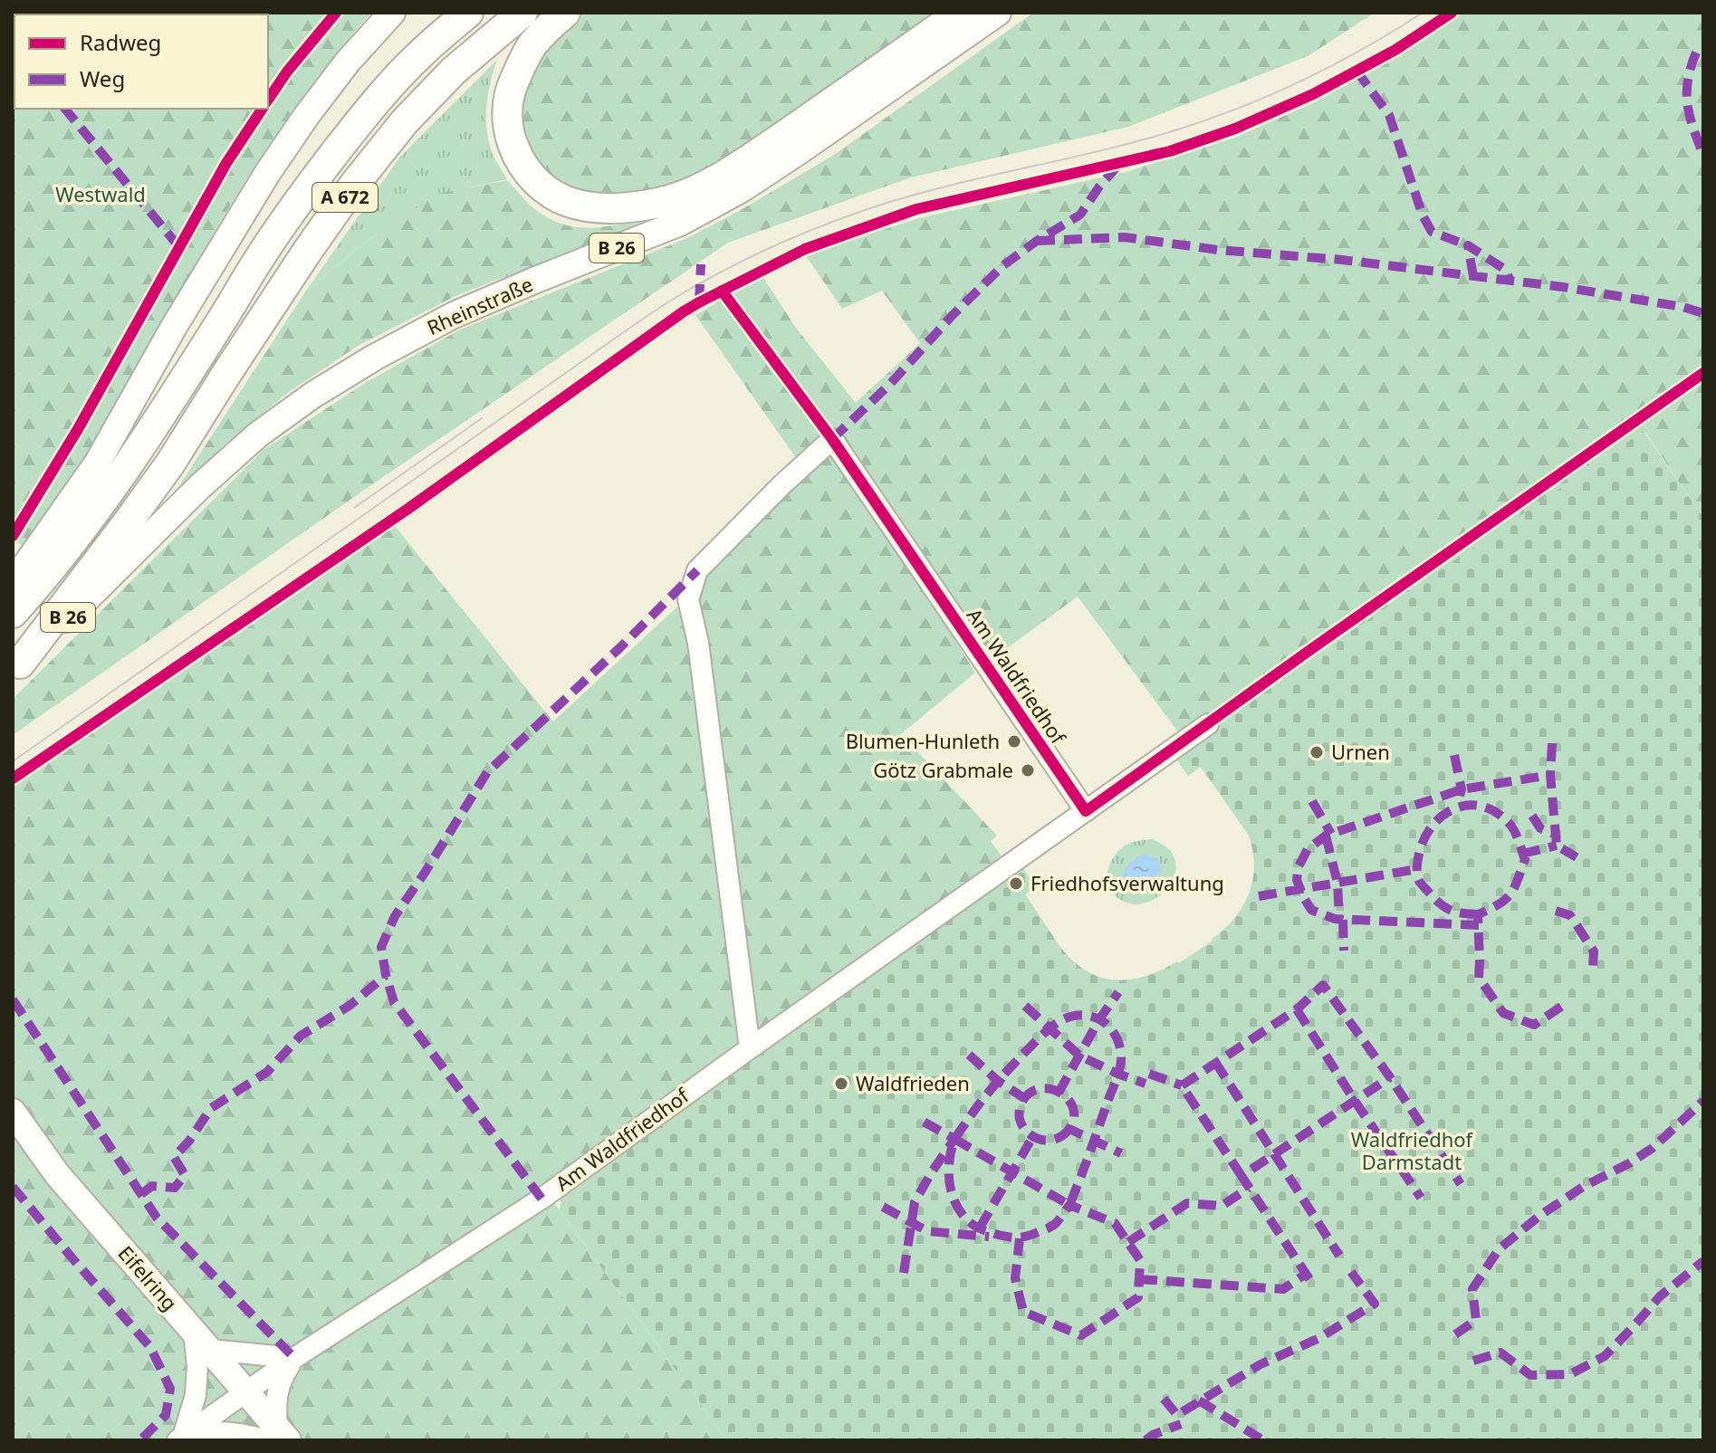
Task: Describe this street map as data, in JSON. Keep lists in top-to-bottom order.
{
  "streets": {
    "highway": ["A 672"],
    "main road": ["B 26", "Rheinstraße", "Eifelring"],
    "street": ["Am Waldfriedhof"]
  },
  "crossings": [
    ["A 672", "Rheinstraße"],
    ["Am Waldfriedhof", "Eifelring"]
  ],
  "parks": ["Westwald", "Waldfriedhof Darmstadt"],
  "places": [
    "Blumen-Hunleth",
    "Urnen",
    "Götz Grabmale",
    "Friedhofsverwaltung",
    "Waldfrieden"
  ],
  "legend": ["Radweg", "Weg"]
}
